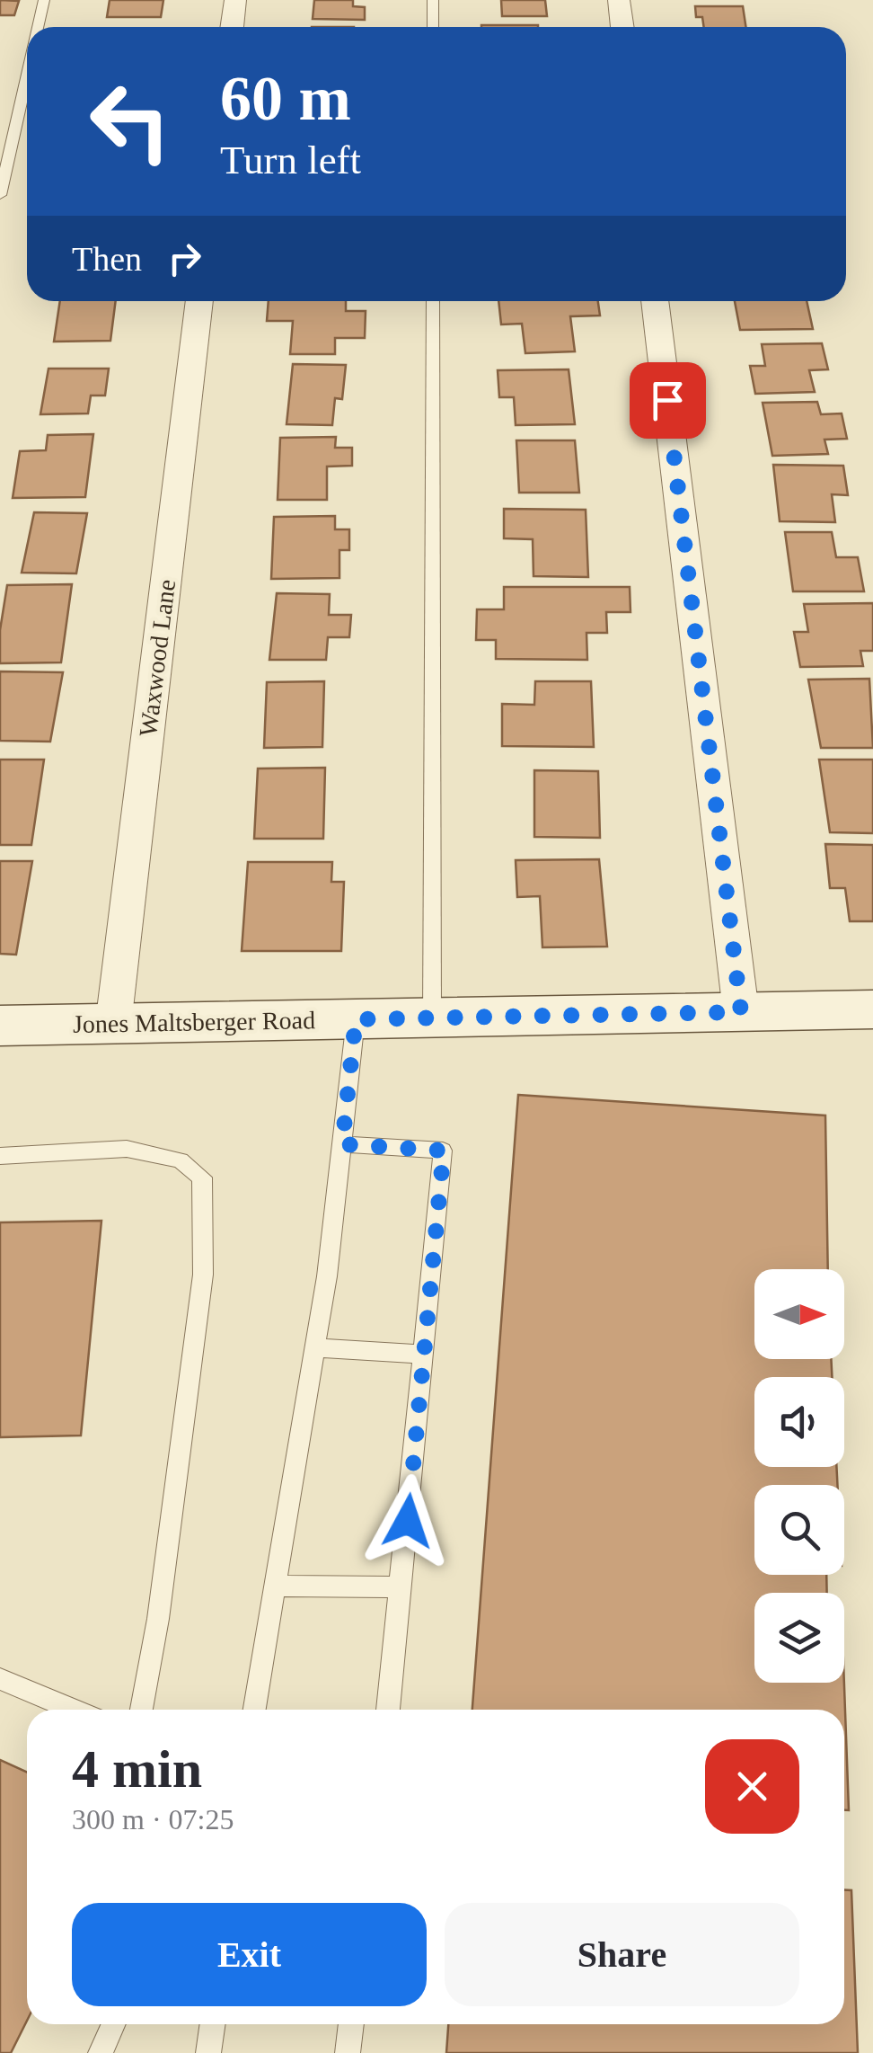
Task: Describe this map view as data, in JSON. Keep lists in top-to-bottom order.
{
  "streets": {
    "main road": ["Jones Maltsberger Road"],
    "street": ["Waxwood Lane"]
  },
  "crossings": [
    ["Waxwood Lane", "Jones Maltsberger Road"]
  ],
  "north": "right",
  "page": {
    "turn": ["60 m", "Turn left"],
    "then": "Then",
    "heading": ["4 min", "300 m · 07:25"],
    "buttons": ["Exit", "Share"]
  }
}
